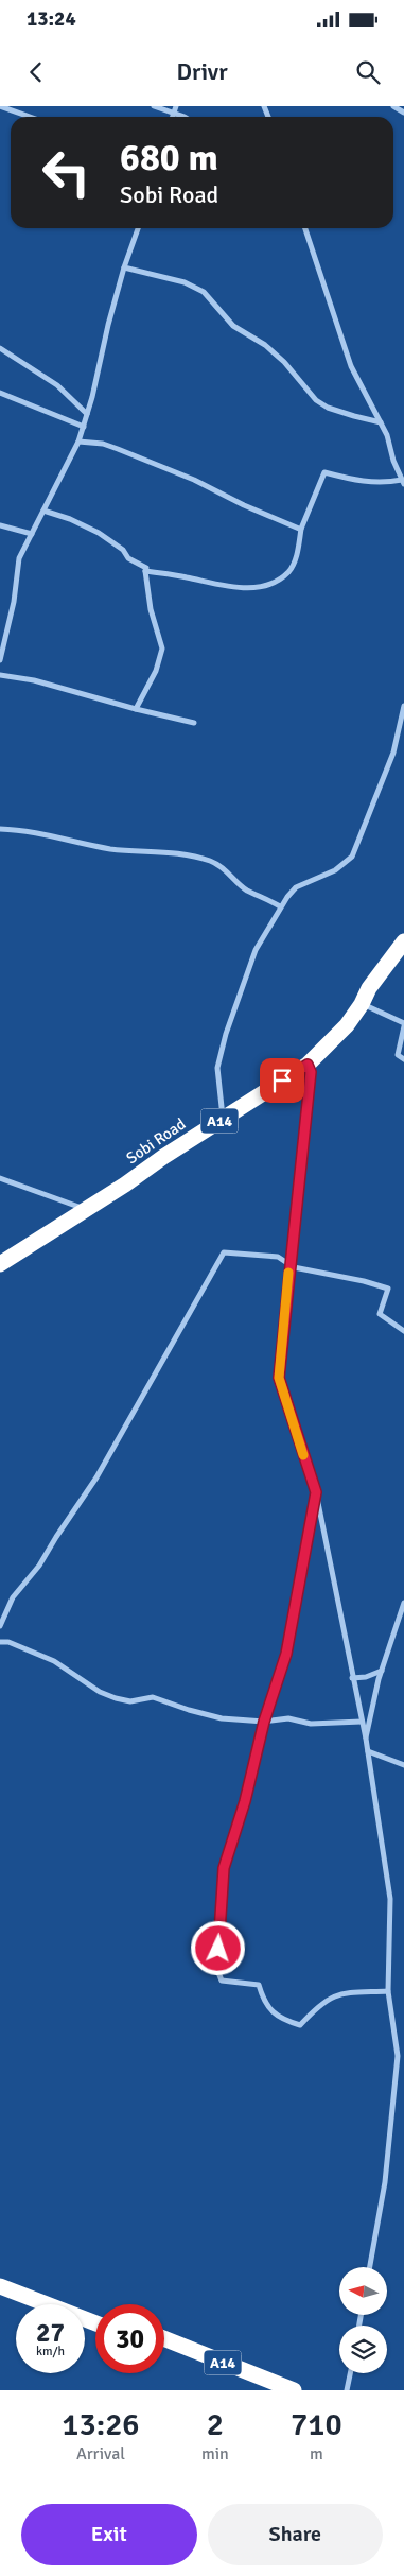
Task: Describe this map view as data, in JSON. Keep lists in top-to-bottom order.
{
  "streets": {
    "highway": ["A14", "Sobi Road"]
  },
  "north": "left",
  "page": {
    "status": "13:24",
    "header": "Drivr",
    "turn": ["680 m", "Sobi Road"],
    "speed": "27 km/h",
    "limit": "30",
    "eta": [
      "13:26",
      "Arrival",
      "2",
      "min",
      "710",
      "m"
    ],
    "buttons": ["Exit", "Share"]
  }
}
